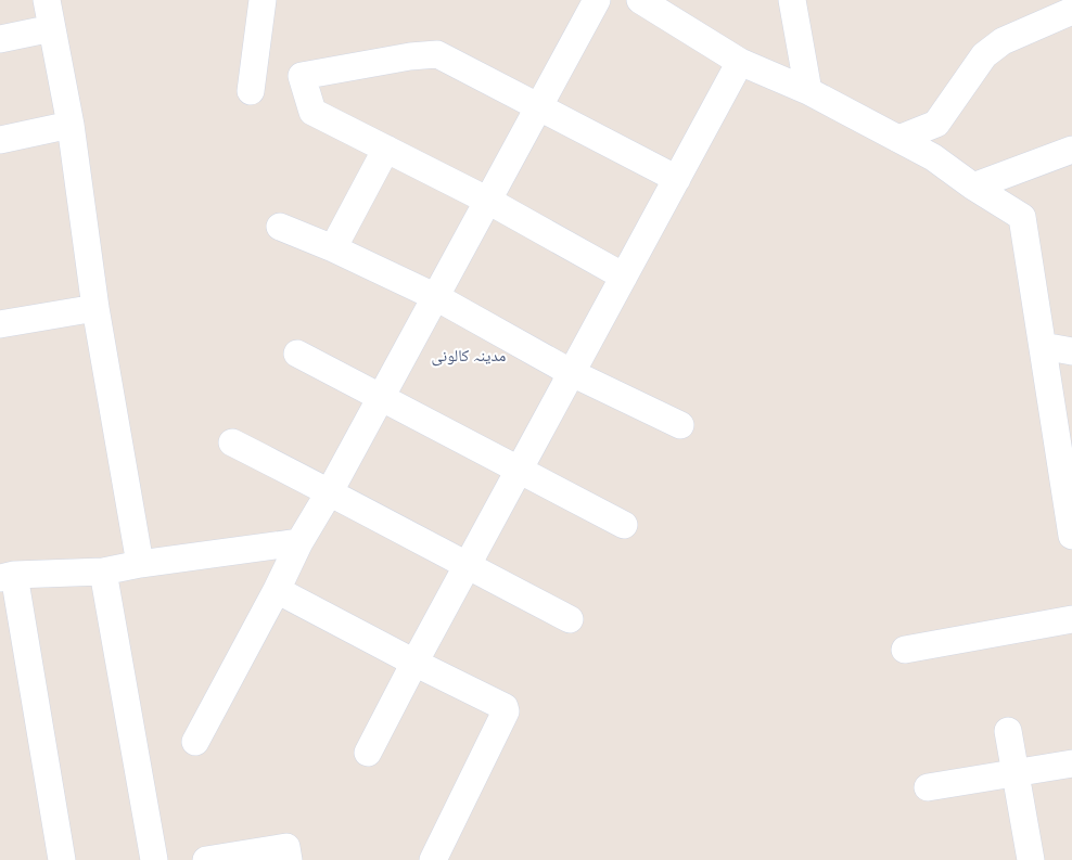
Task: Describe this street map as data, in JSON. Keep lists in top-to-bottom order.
{
  "districts": ["مدینہ کالونی"]
}
